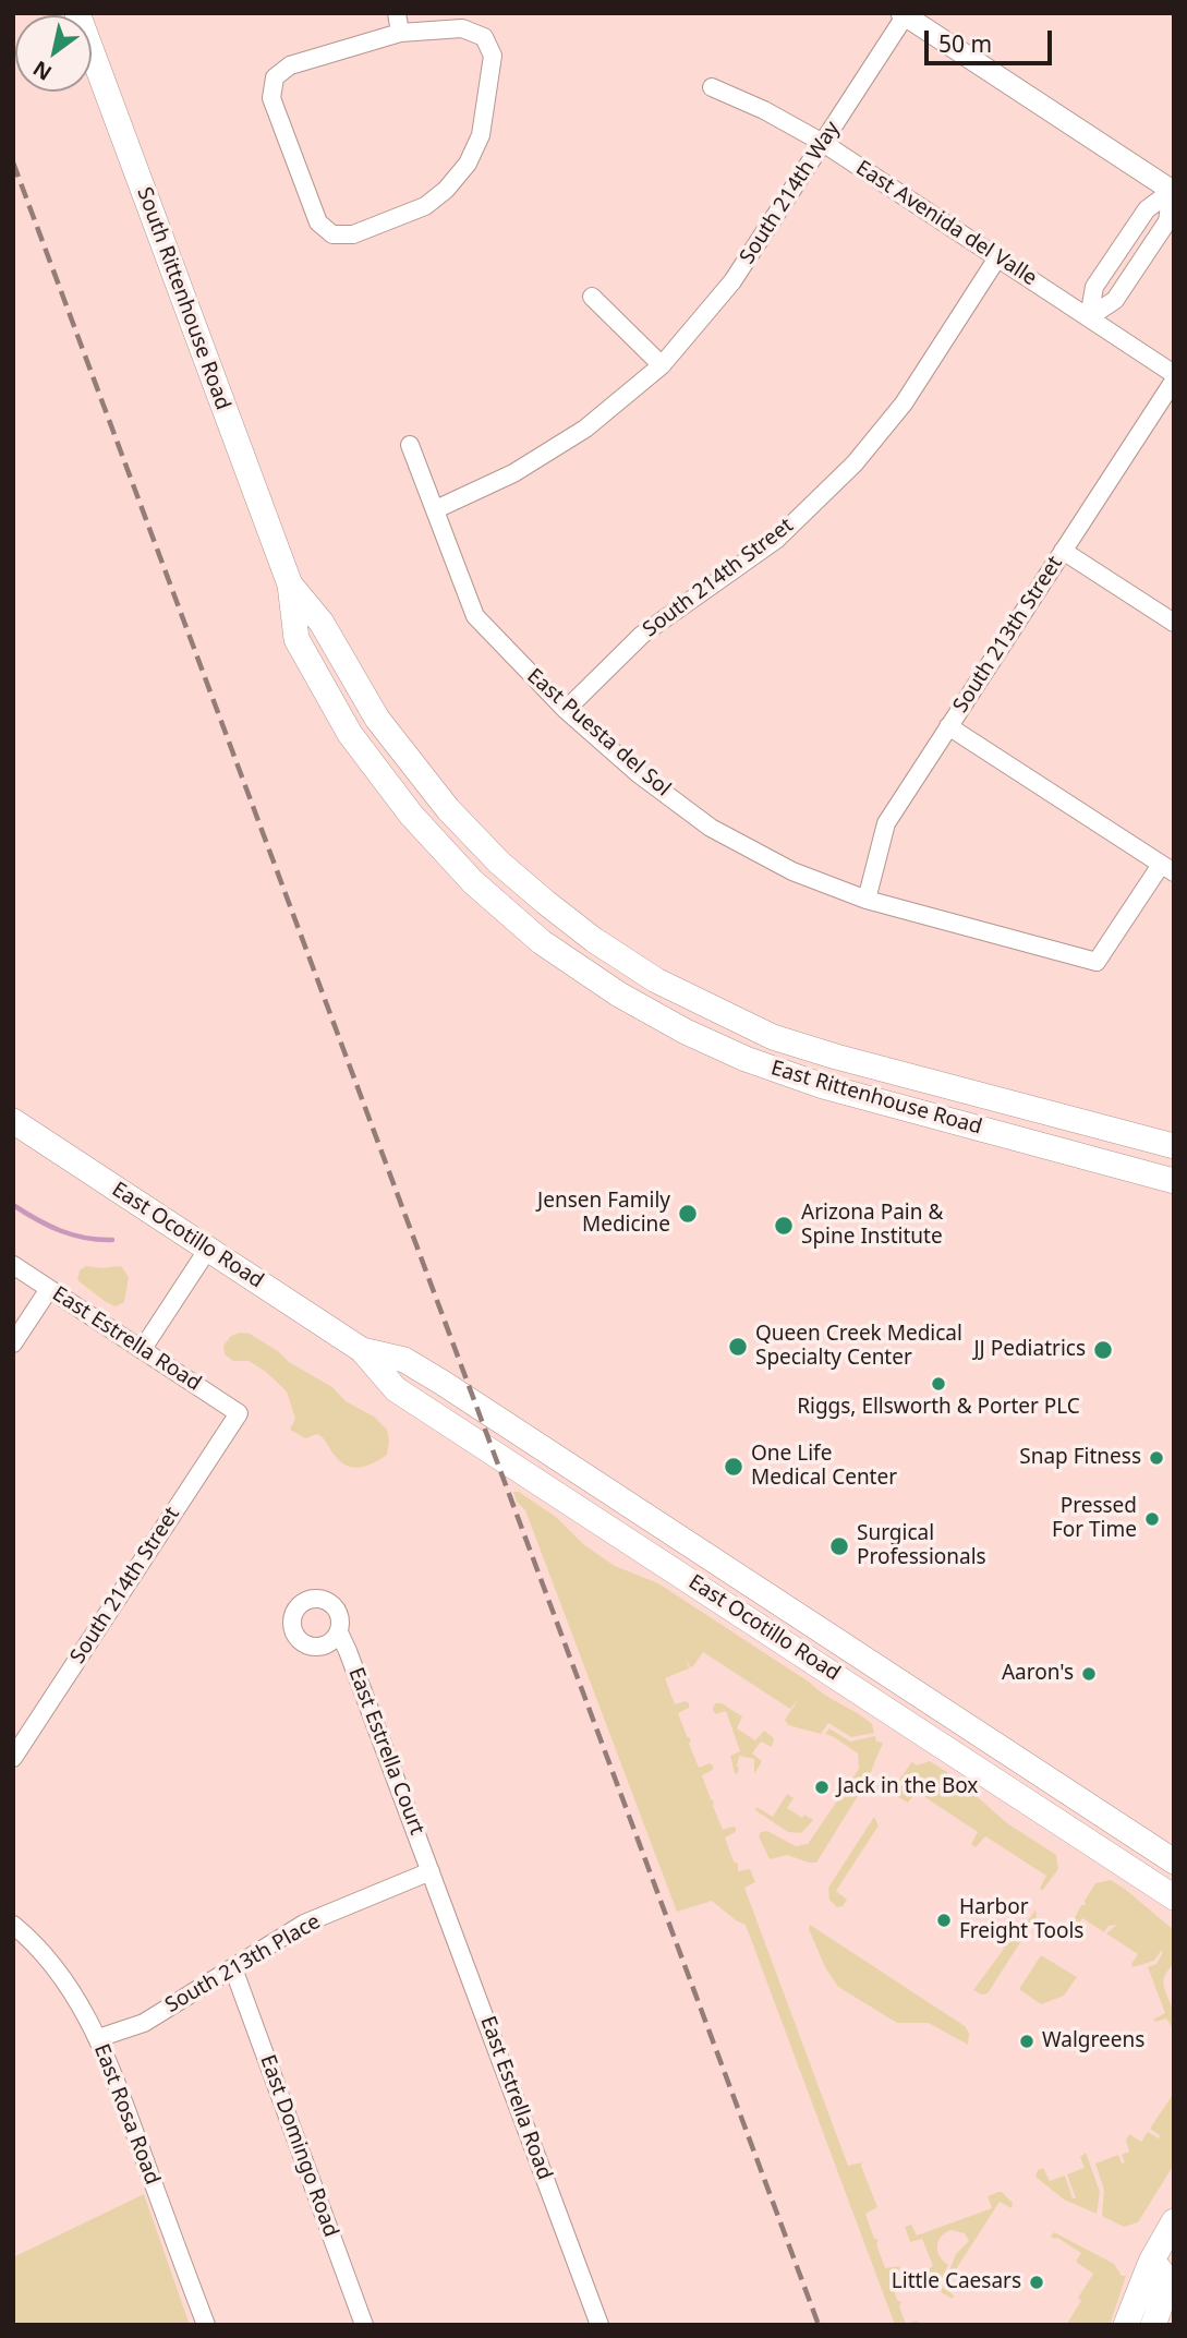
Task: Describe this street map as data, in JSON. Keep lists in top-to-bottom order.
{
  "streets": {
    "main road": ["South Rittenhouse Road", "East Rittenhouse Road", "East Ocotillo Road"],
    "street": [
      "South 214th Way",
      "East Avenida del Valle",
      "South 214th Street",
      "South 213th Street",
      "East Puesta del Sol",
      "East Estrella Road",
      "East Estrella Court",
      "South 213th Place",
      "East Rosa Road",
      "East Domingo Road"
    ]
  },
  "crossings": [
    ["South 214th Way", "East Avenida del Valle"],
    ["South 214th Way", "East Puesta del Sol"],
    ["East Avenida del Valle", "South 214th Street"],
    ["South Rittenhouse Road", "East Rittenhouse Road"],
    ["South 214th Street", "East Puesta del Sol"],
    ["South 214th Street", "East Estrella Road"],
    ["South 213th Street", "East Puesta del Sol"],
    ["East Estrella Road", "East Estrella Court"],
    ["East Estrella Road", "South 213th Place"],
    ["East Estrella Court", "South 213th Place"],
    ["South 213th Place", "East Rosa Road"],
    ["South 213th Place", "East Domingo Road"]
  ],
  "places": [
    "Jensen Family Medicine",
    "Arizona Pain & Spine Institute",
    "Queen Creek Medical Specialty Center",
    "JJ Pediatrics",
    "Riggs, Ellsworth & Porter PLC",
    "Snap Fitness",
    "One Life Medical Center",
    "Pressed For Time",
    "Surgical Professionals",
    "Aaron's",
    "Jack in the Box",
    "Harbor Freight Tools",
    "Walgreens",
    "Little Caesars"
  ],
  "scale_bar": "50 m",
  "north": "bottom left"
}
